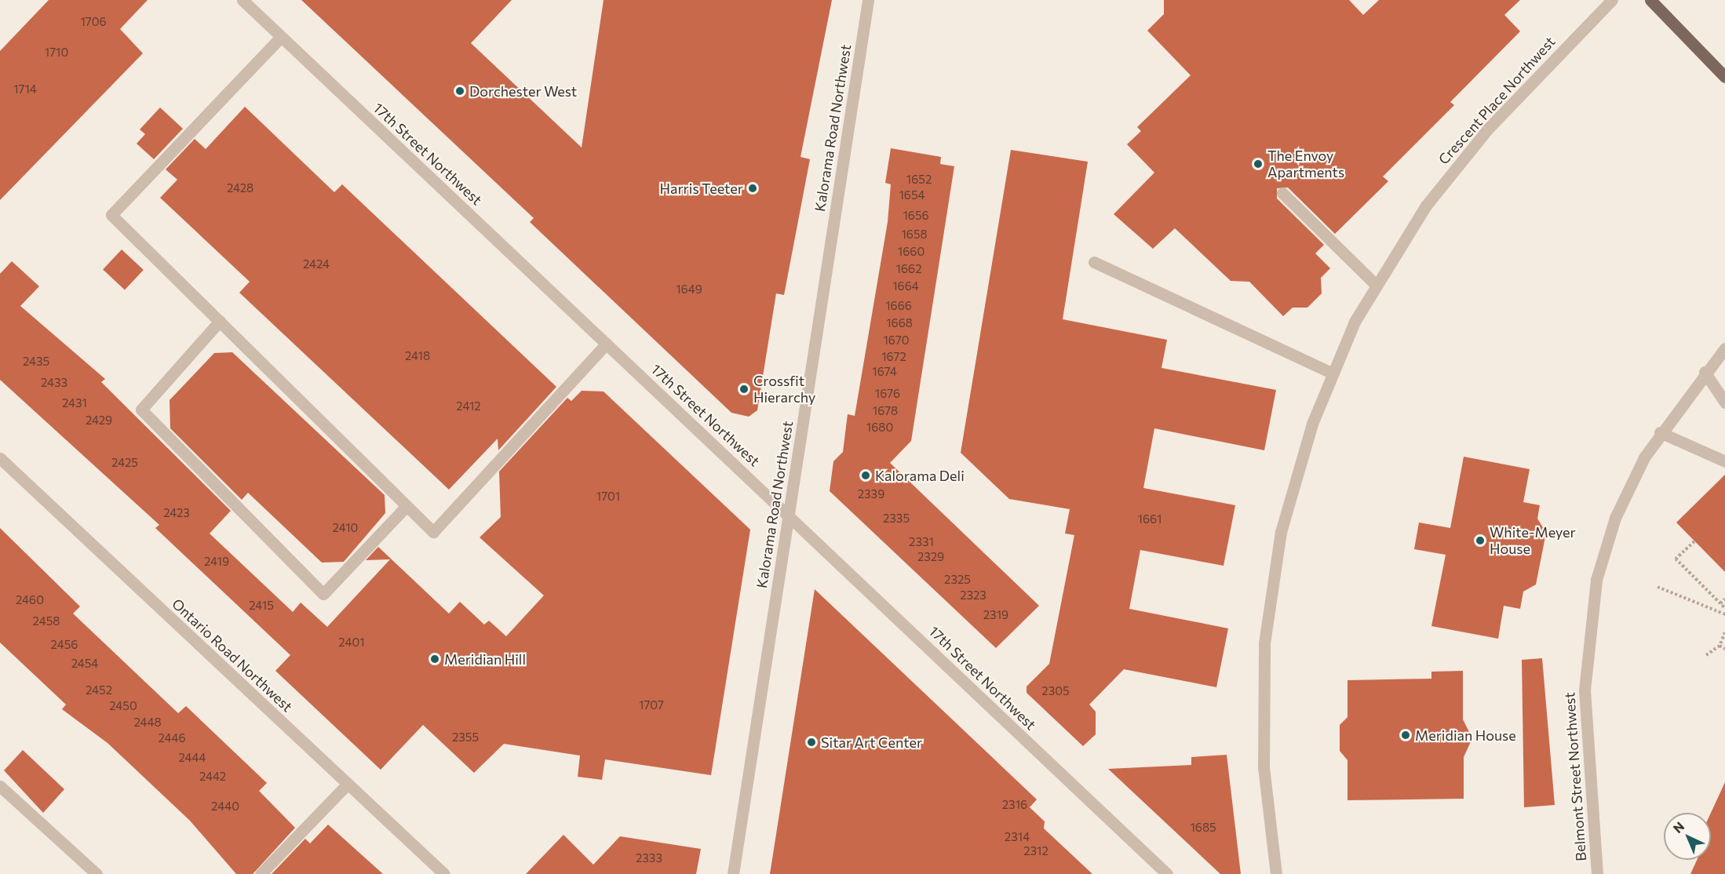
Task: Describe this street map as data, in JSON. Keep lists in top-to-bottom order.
{
  "streets": {
    "street": [
      "Crescent Place Northwest",
      "Kalorama Road Northwest",
      "17th Street Northwest",
      "Ontario Road Northwest",
      "Belmont Street Northwest"
    ]
  },
  "crossings": [
    ["Kalorama Road Northwest", "17th Street Northwest"]
  ],
  "places": [
    "Dorchester West",
    "The Envoy Apartments",
    "Harris Teeter",
    "Crossfit Hierarchy",
    "Kalorama Deli",
    "White-Meyer House",
    "Meridian Hill",
    "Meridian House",
    "Sitar Art Center"
  ],
  "house_numbers": [
    "1706",
    "1710",
    "1714",
    "1652",
    "2428",
    "1654",
    "1656",
    "1658",
    "1660",
    "2424",
    "1662",
    "1664",
    "1649",
    "1666",
    "1668",
    "1670",
    "2418",
    "1672",
    "2435",
    "1674",
    "2433",
    "1676",
    "2431",
    "2412",
    "1678",
    "2429",
    "1680",
    "2425",
    "2339",
    "1701",
    "2423",
    "2335",
    "1661",
    "2410",
    "2331",
    "2329",
    "2419",
    "2325",
    "2323",
    "2460",
    "2415",
    "2319",
    "2458",
    "2401",
    "2456",
    "2454",
    "2452",
    "2305",
    "1707",
    "2450",
    "2448",
    "2355",
    "2446",
    "2444",
    "2442",
    "2316",
    "2440",
    "1685",
    "2314",
    "2312",
    "2333"
  ],
  "north": "top left"
}
